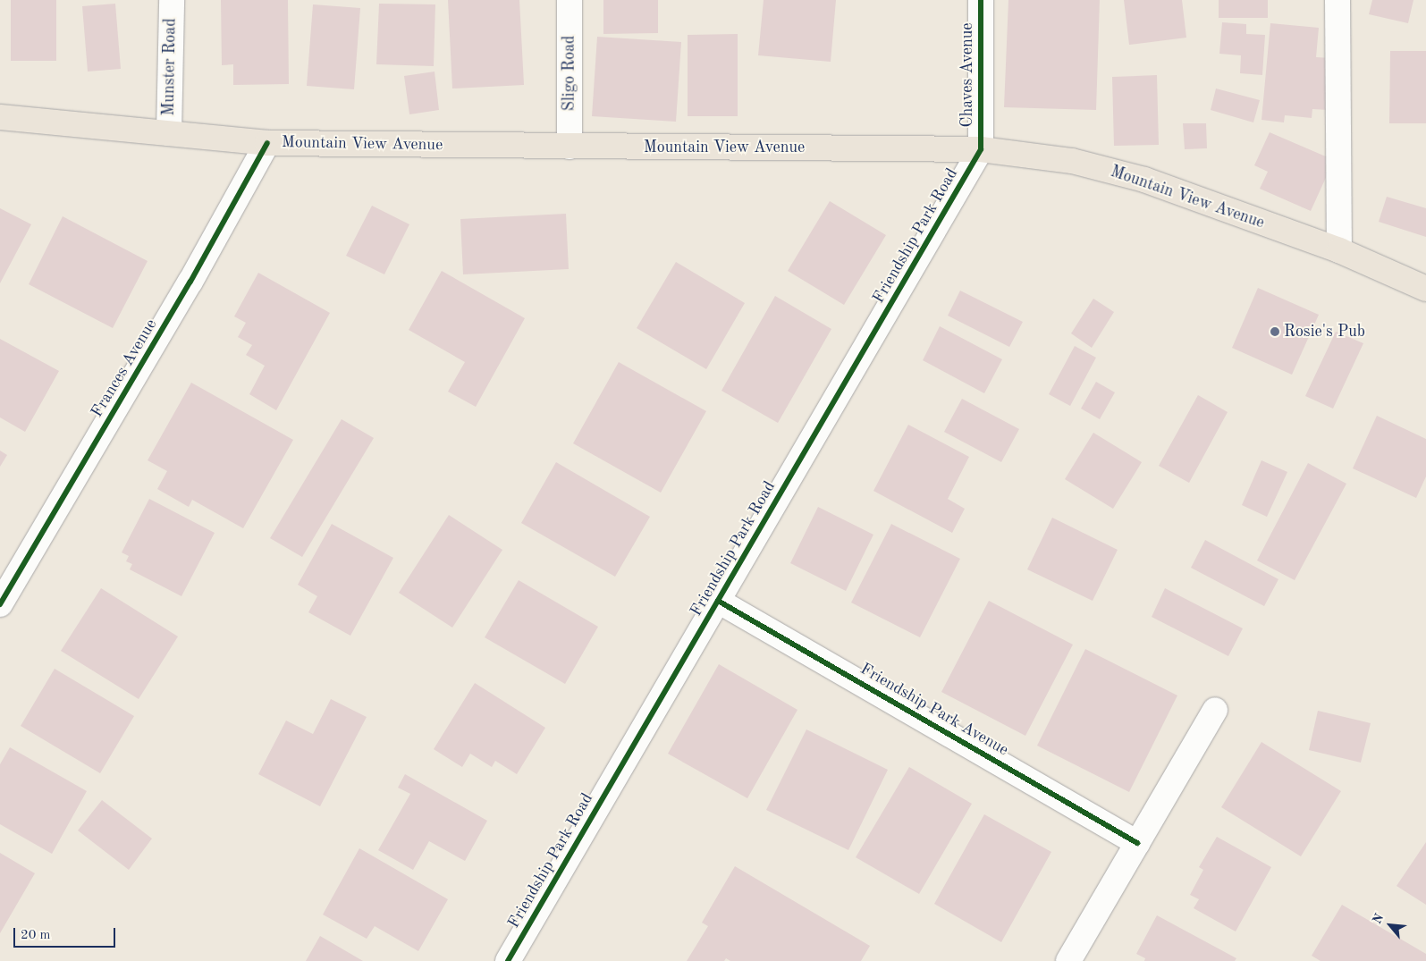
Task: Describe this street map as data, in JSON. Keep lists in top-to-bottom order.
{
  "streets": {
    "main road": ["Mountain View Avenue"],
    "street": [
      "Munster Road",
      "Sligo Road",
      "Chaves Avenue",
      "Friendship Park Road",
      "Frances Avenue",
      "Friendship Park Avenue"
    ]
  },
  "crossings": [
    ["Munster Road", "Mountain View Avenue"],
    ["Sligo Road", "Mountain View Avenue"],
    ["Chaves Avenue", "Mountain View Avenue"],
    ["Chaves Avenue", "Friendship Park Road"],
    ["Mountain View Avenue", "Friendship Park Road"],
    ["Mountain View Avenue", "Frances Avenue"],
    ["Friendship Park Road", "Friendship Park Avenue"]
  ],
  "places": ["Rosie's Pub"],
  "scale_bar": "20 m",
  "north": "top left"
}
